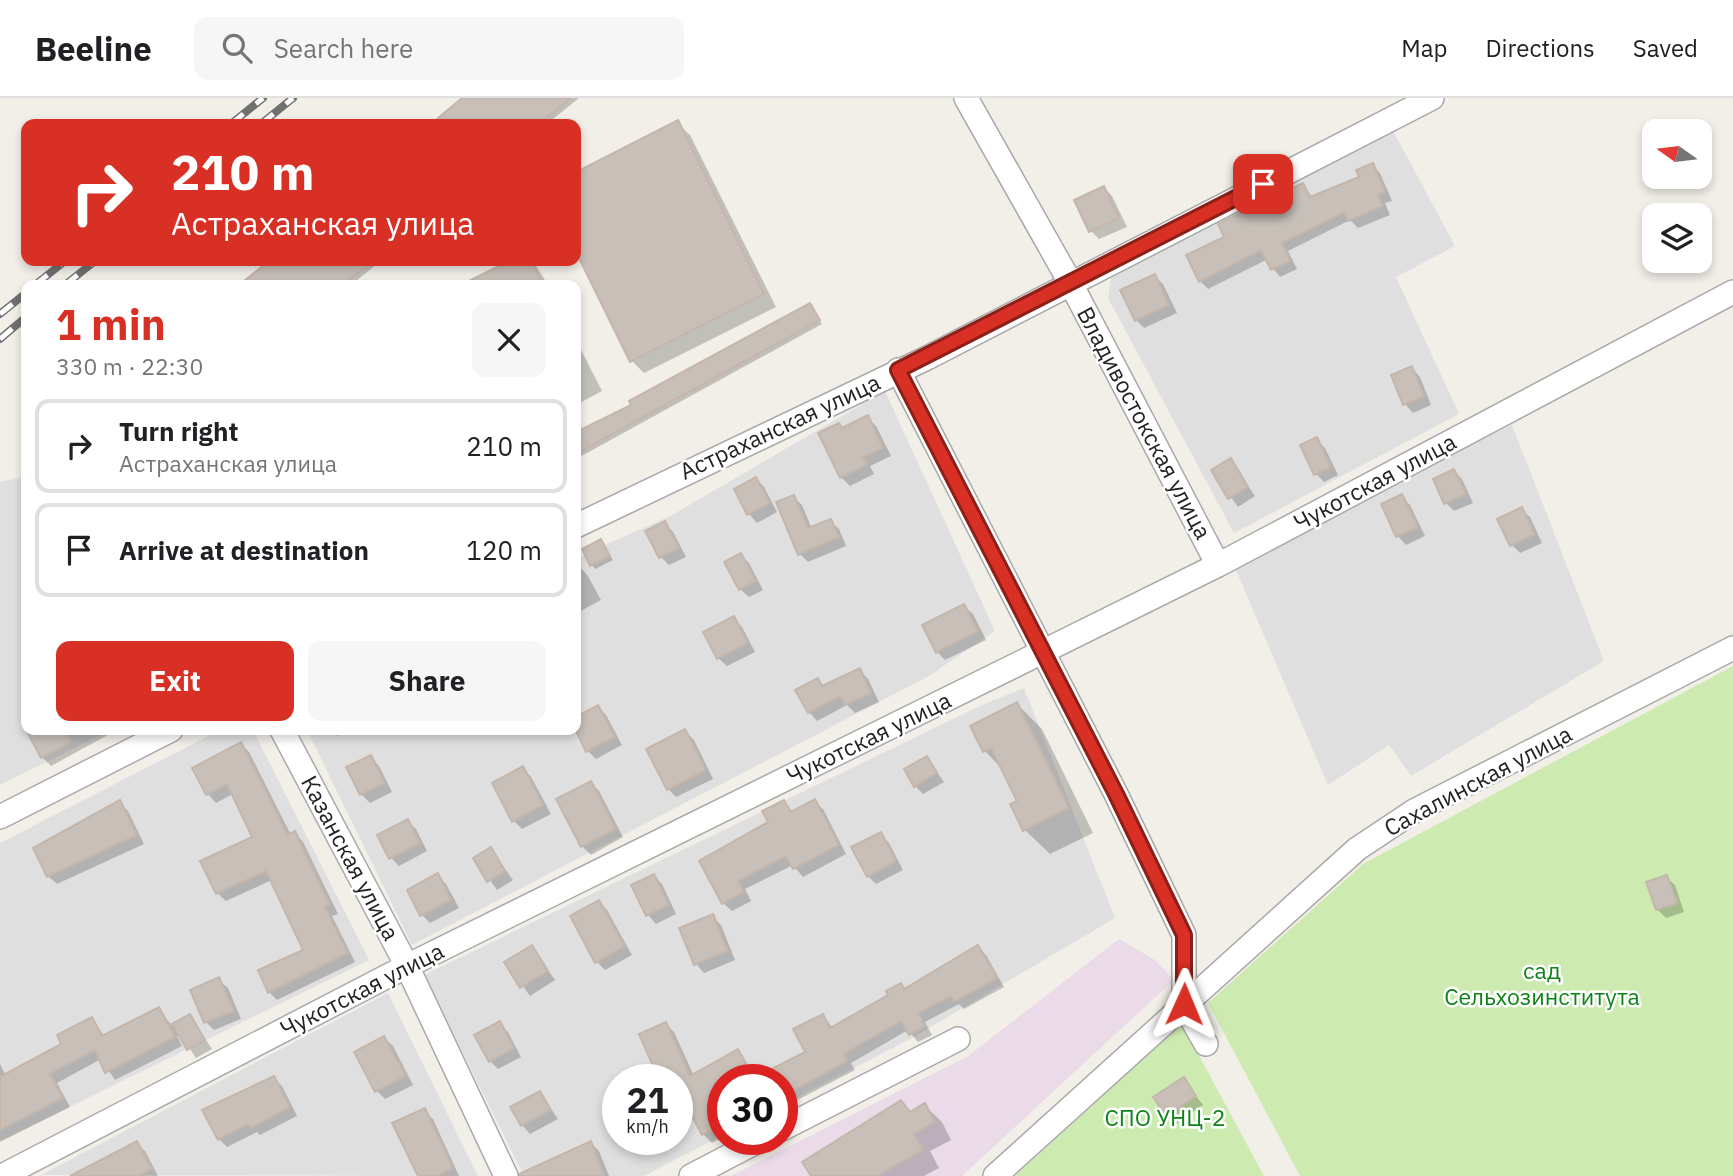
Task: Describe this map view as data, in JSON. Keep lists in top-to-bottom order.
{
  "streets": {
    "street": [
      "Владивостокская улица",
      "Астраханская улица",
      "Чукотская улица",
      "Сахалинская улица",
      "Казанская улица"
    ]
  },
  "crossings": [
    ["Владивостокская улица", "Астраханская улица"],
    ["Владивостокская улица", "Чукотская улица"],
    ["Чукотская улица", "Казанская улица"]
  ],
  "parks": ["сад Сельхозинститута", "СПО УНЦ-2"],
  "north": "left",
  "page": {
    "header": "Beeline",
    "search": "Search here",
    "nav": ["Map", "Directions", "Saved"],
    "turn": ["210 m", "Астраханская улица"],
    "heading": ["1 min", "330 m · 22:30"],
    "list": [
      {
        "name": "Turn right",
        "note": "Астраханская улица",
        "value": "210 m"
      },
      {
        "name": "Arrive at destination",
        "value": "120 m"
      }
    ],
    "buttons": ["Exit", "Share"],
    "speed": "21 km/h",
    "limit": "30"
  }
}
